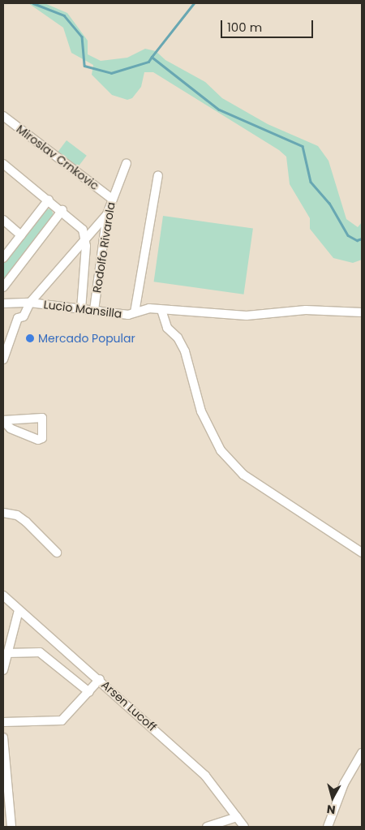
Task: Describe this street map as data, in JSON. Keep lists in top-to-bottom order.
{
  "streets": {
    "street": [
      "Miroslav Crnkovic",
      "Rodolfo Rivarola",
      "Lucio Mansilla",
      "Arsen Lucoff"
    ]
  },
  "crossings": [
    ["Miroslav Crnkovic", "Rodolfo Rivarola"],
    ["Rodolfo Rivarola", "Lucio Mansilla"]
  ],
  "places": ["Mercado Popular"],
  "scale_bar": "100 m",
  "north": "bottom"
}
